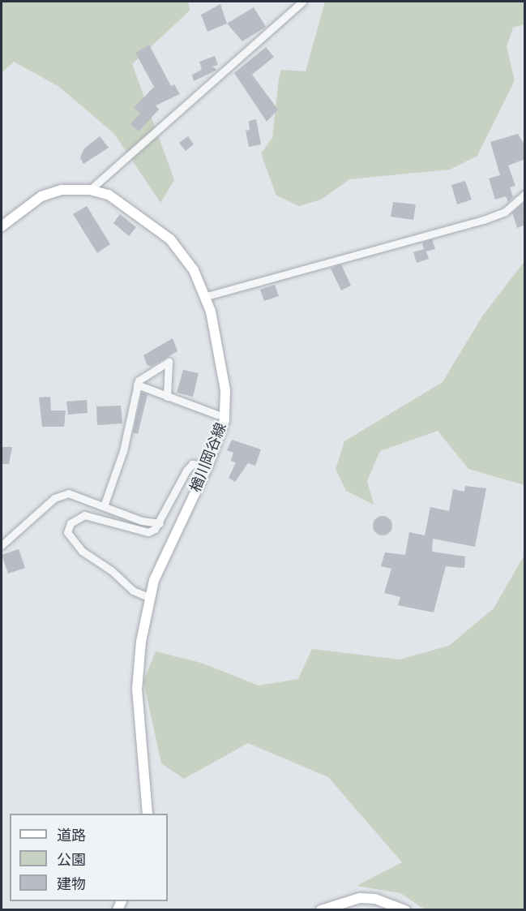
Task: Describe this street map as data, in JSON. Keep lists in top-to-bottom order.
{
  "streets": {
    "main road": ["楢川岡谷線"]
  },
  "legend": ["道路", "公園", "建物"]
}
